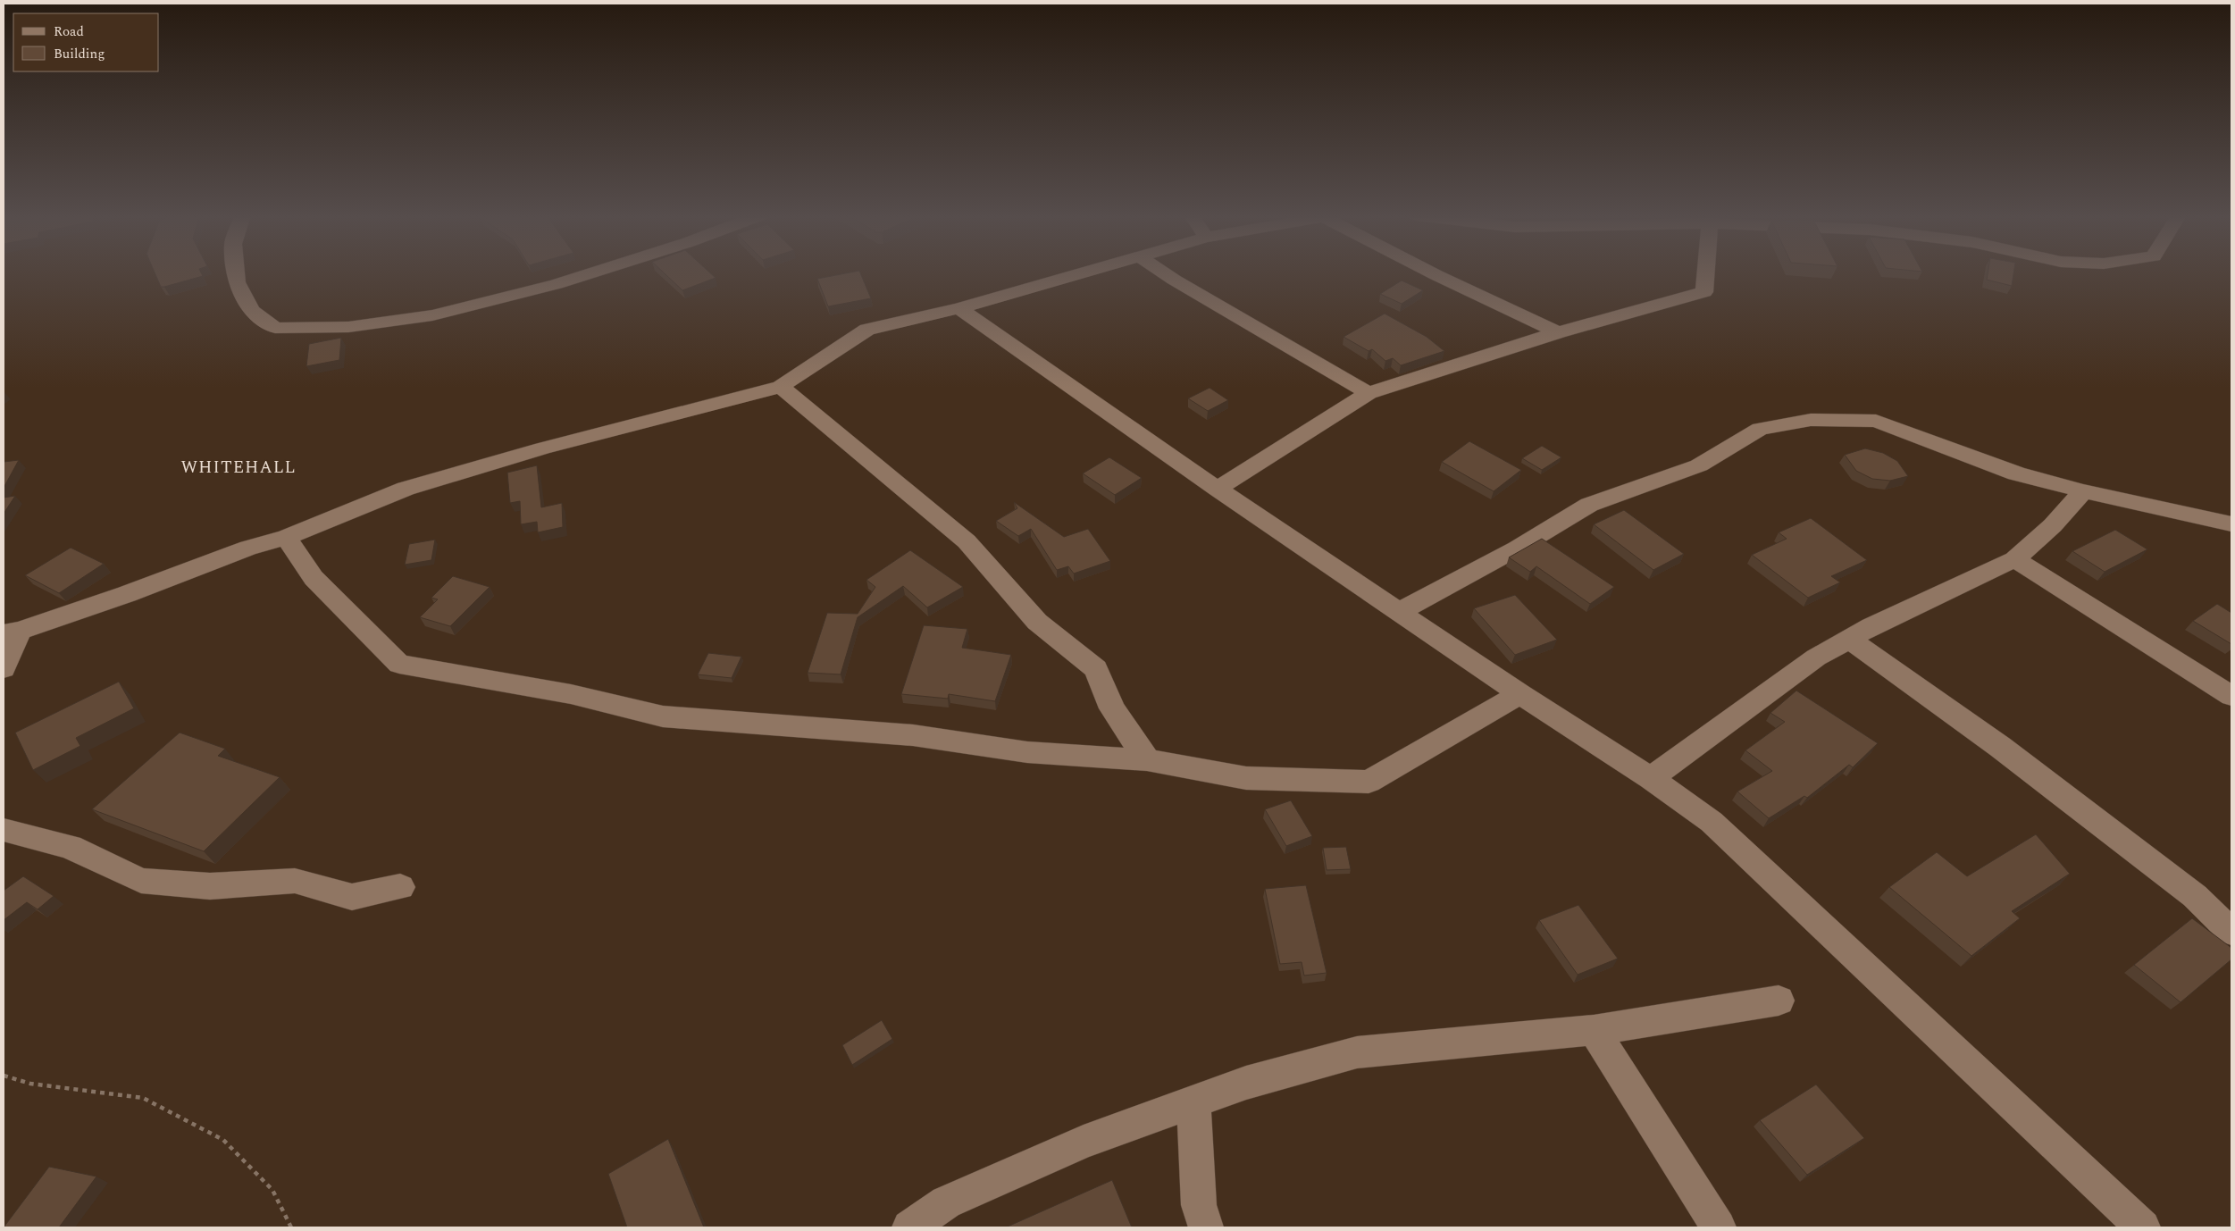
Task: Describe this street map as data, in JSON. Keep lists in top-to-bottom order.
{
  "districts": ["WHITEHALL"],
  "legend": ["Road", "Building"]
}
